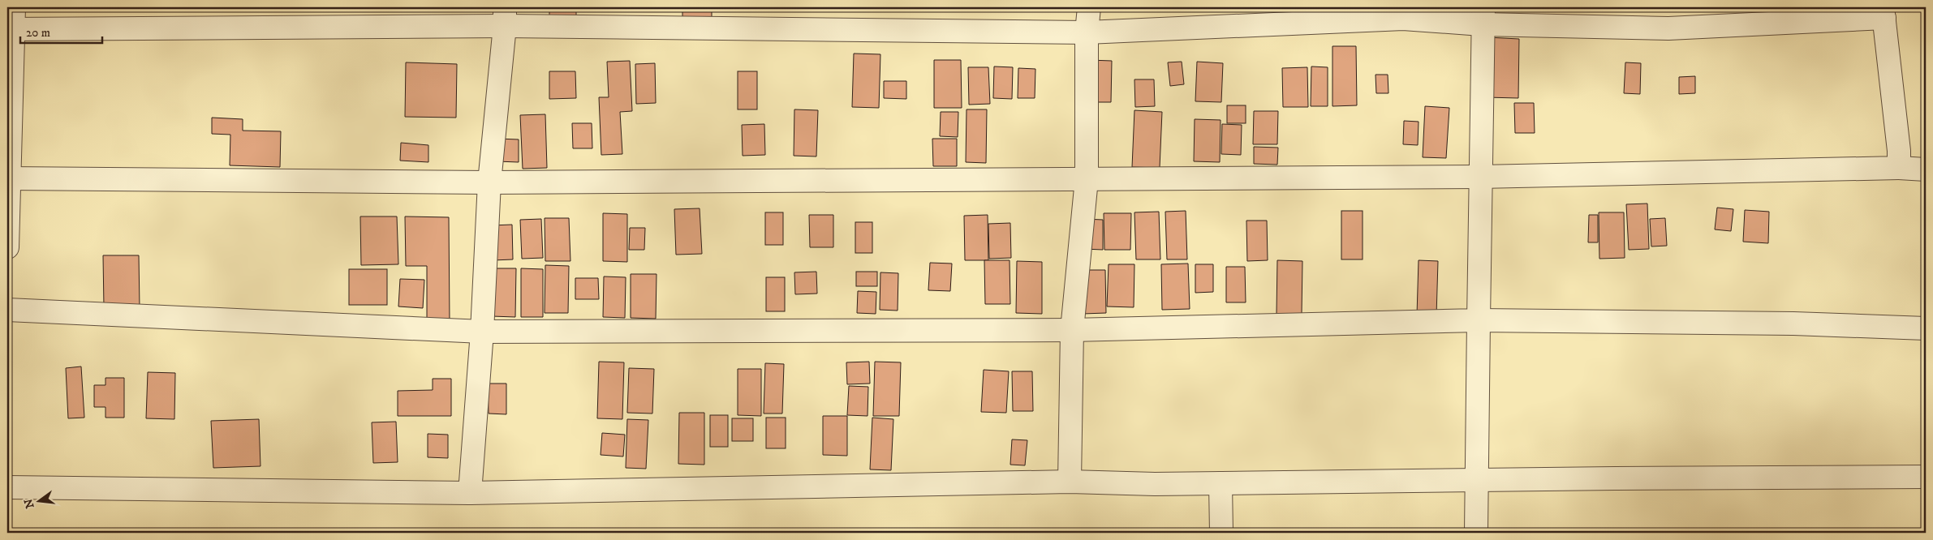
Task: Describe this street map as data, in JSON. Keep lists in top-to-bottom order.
{
  "scale_bar": "20 m",
  "north": "left"
}
